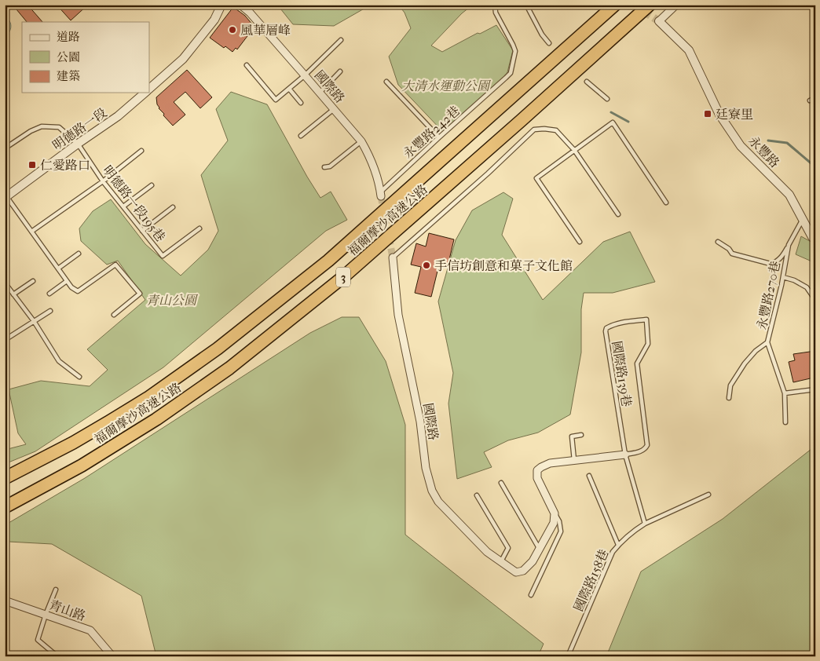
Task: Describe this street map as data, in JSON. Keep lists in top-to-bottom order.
{
  "streets": {
    "highway": ["福爾摩沙高速公路", "3"],
    "street": [
      "國際路",
      "明德路一段",
      "永豐路",
      "青山路"
    ],
    "lane": [
      "永豐路242巷",
      "明德路一段195巷",
      "永豐路270巷",
      "國際路139巷",
      "國際路158巷"
    ]
  },
  "crossings": [
    ["國際路", "永豐路242巷"],
    ["明德路一段", "明德路一段195巷"],
    ["永豐路", "永豐路270巷"]
  ],
  "parks": ["大清水運動公園", "青山公園"],
  "places": {
    "other": ["風華層峰", "手信坊創意和菓子文化館"],
    "transit": ["廷寮里", "仁愛路口"]
  },
  "legend": ["道路", "公園", "建築"]
}
